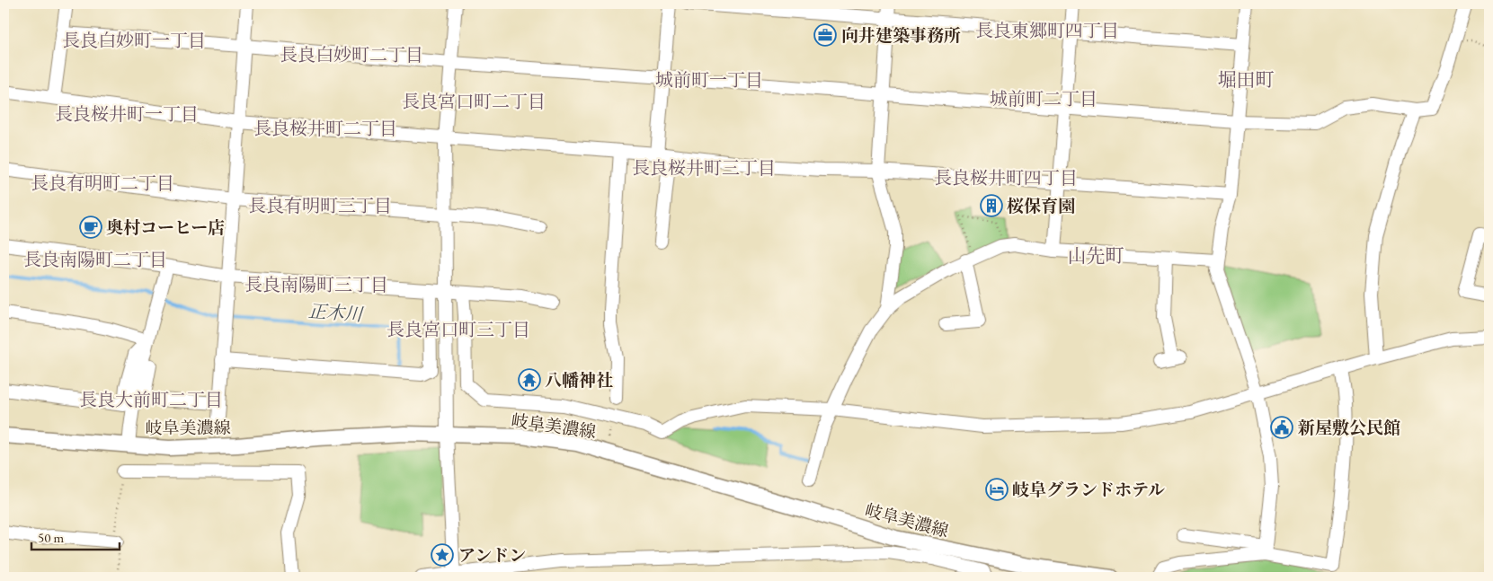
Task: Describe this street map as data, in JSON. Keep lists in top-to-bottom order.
{
  "streets": {
    "main road": ["岐阜美濃線"]
  },
  "districts": [
    "長良東郷町四丁目",
    "長良白妙町一丁目",
    "長良白妙町二丁目",
    "城前町一丁目",
    "堀田町",
    "城前町二丁目",
    "長良宮口町二丁目",
    "長良桜井町一丁目",
    "長良桜井町二丁目",
    "長良桜井町三丁目",
    "長良桜井町四丁目",
    "長良有明町二丁目",
    "長良有明町三丁目",
    "山先町",
    "長良南陽町二丁目",
    "長良南陽町三丁目",
    "長良宮口町三丁目",
    "長良大前町二丁目"
  ],
  "water": ["正木川"],
  "places": {
    "office": ["向井建築事務所"],
    "building": ["桜保育園"],
    "cafe": ["奥村コーヒー店"],
    "temple": ["八幡神社"],
    "public building": ["新屋敷公民館"],
    "hotel": ["岐阜グランドホテル"],
    "place": ["アンドン"]
  },
  "scale_bar": "50 m"
}
